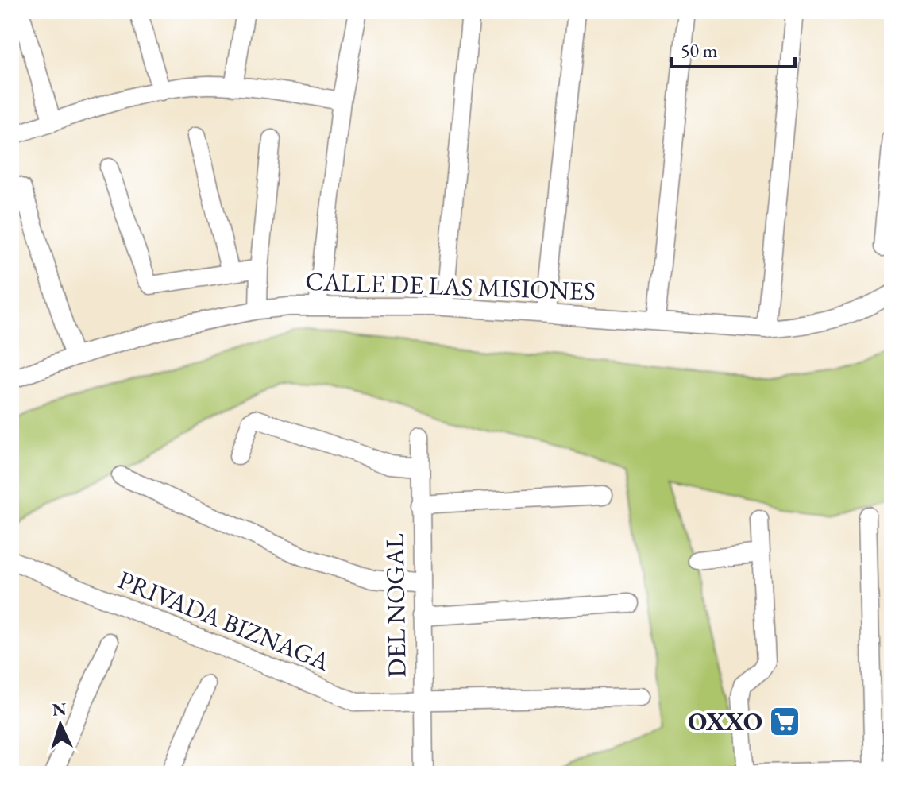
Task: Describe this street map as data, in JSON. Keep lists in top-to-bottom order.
{
  "streets": {
    "street": ["CALLE DE LAS MISIONES", "DEL NOGAL", "PRIVADA BIZNAGA"]
  },
  "crossings": [
    ["DEL NOGAL", "PRIVADA BIZNAGA"]
  ],
  "places": {
    "supermarket": ["OXXO"]
  },
  "scale_bar": "50 m",
  "north": "top"
}
